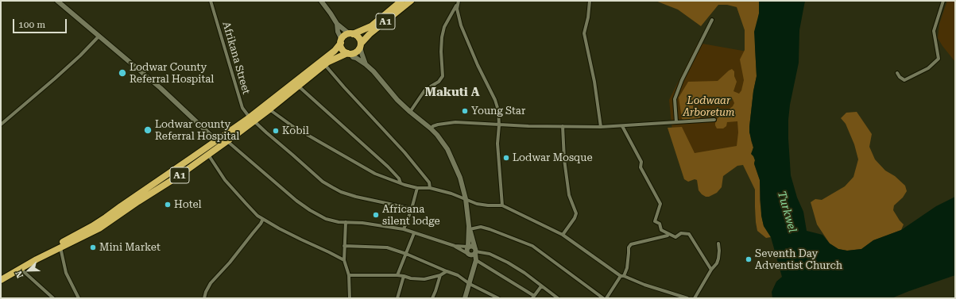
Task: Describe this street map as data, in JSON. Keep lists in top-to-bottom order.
{
  "streets": {
    "highway": ["A1"],
    "street": ["Afrikana Street"]
  },
  "crossings": [
    ["A1", "Afrikana Street"]
  ],
  "districts": ["Makuti A"],
  "water": ["Turkwel"],
  "parks": ["Lodwaar Arboretum"],
  "places": [
    "Lodwar County Referral Hospital",
    "Young Star",
    "Lodwar county Referral Hospital",
    "Kobil",
    "Lodwar Mosque",
    "Hotel",
    "Africana silent lodge",
    "Mini Market",
    "Seventh Day Adventist Church"
  ],
  "scale_bar": "100 m",
  "north": "bottom left"
}
